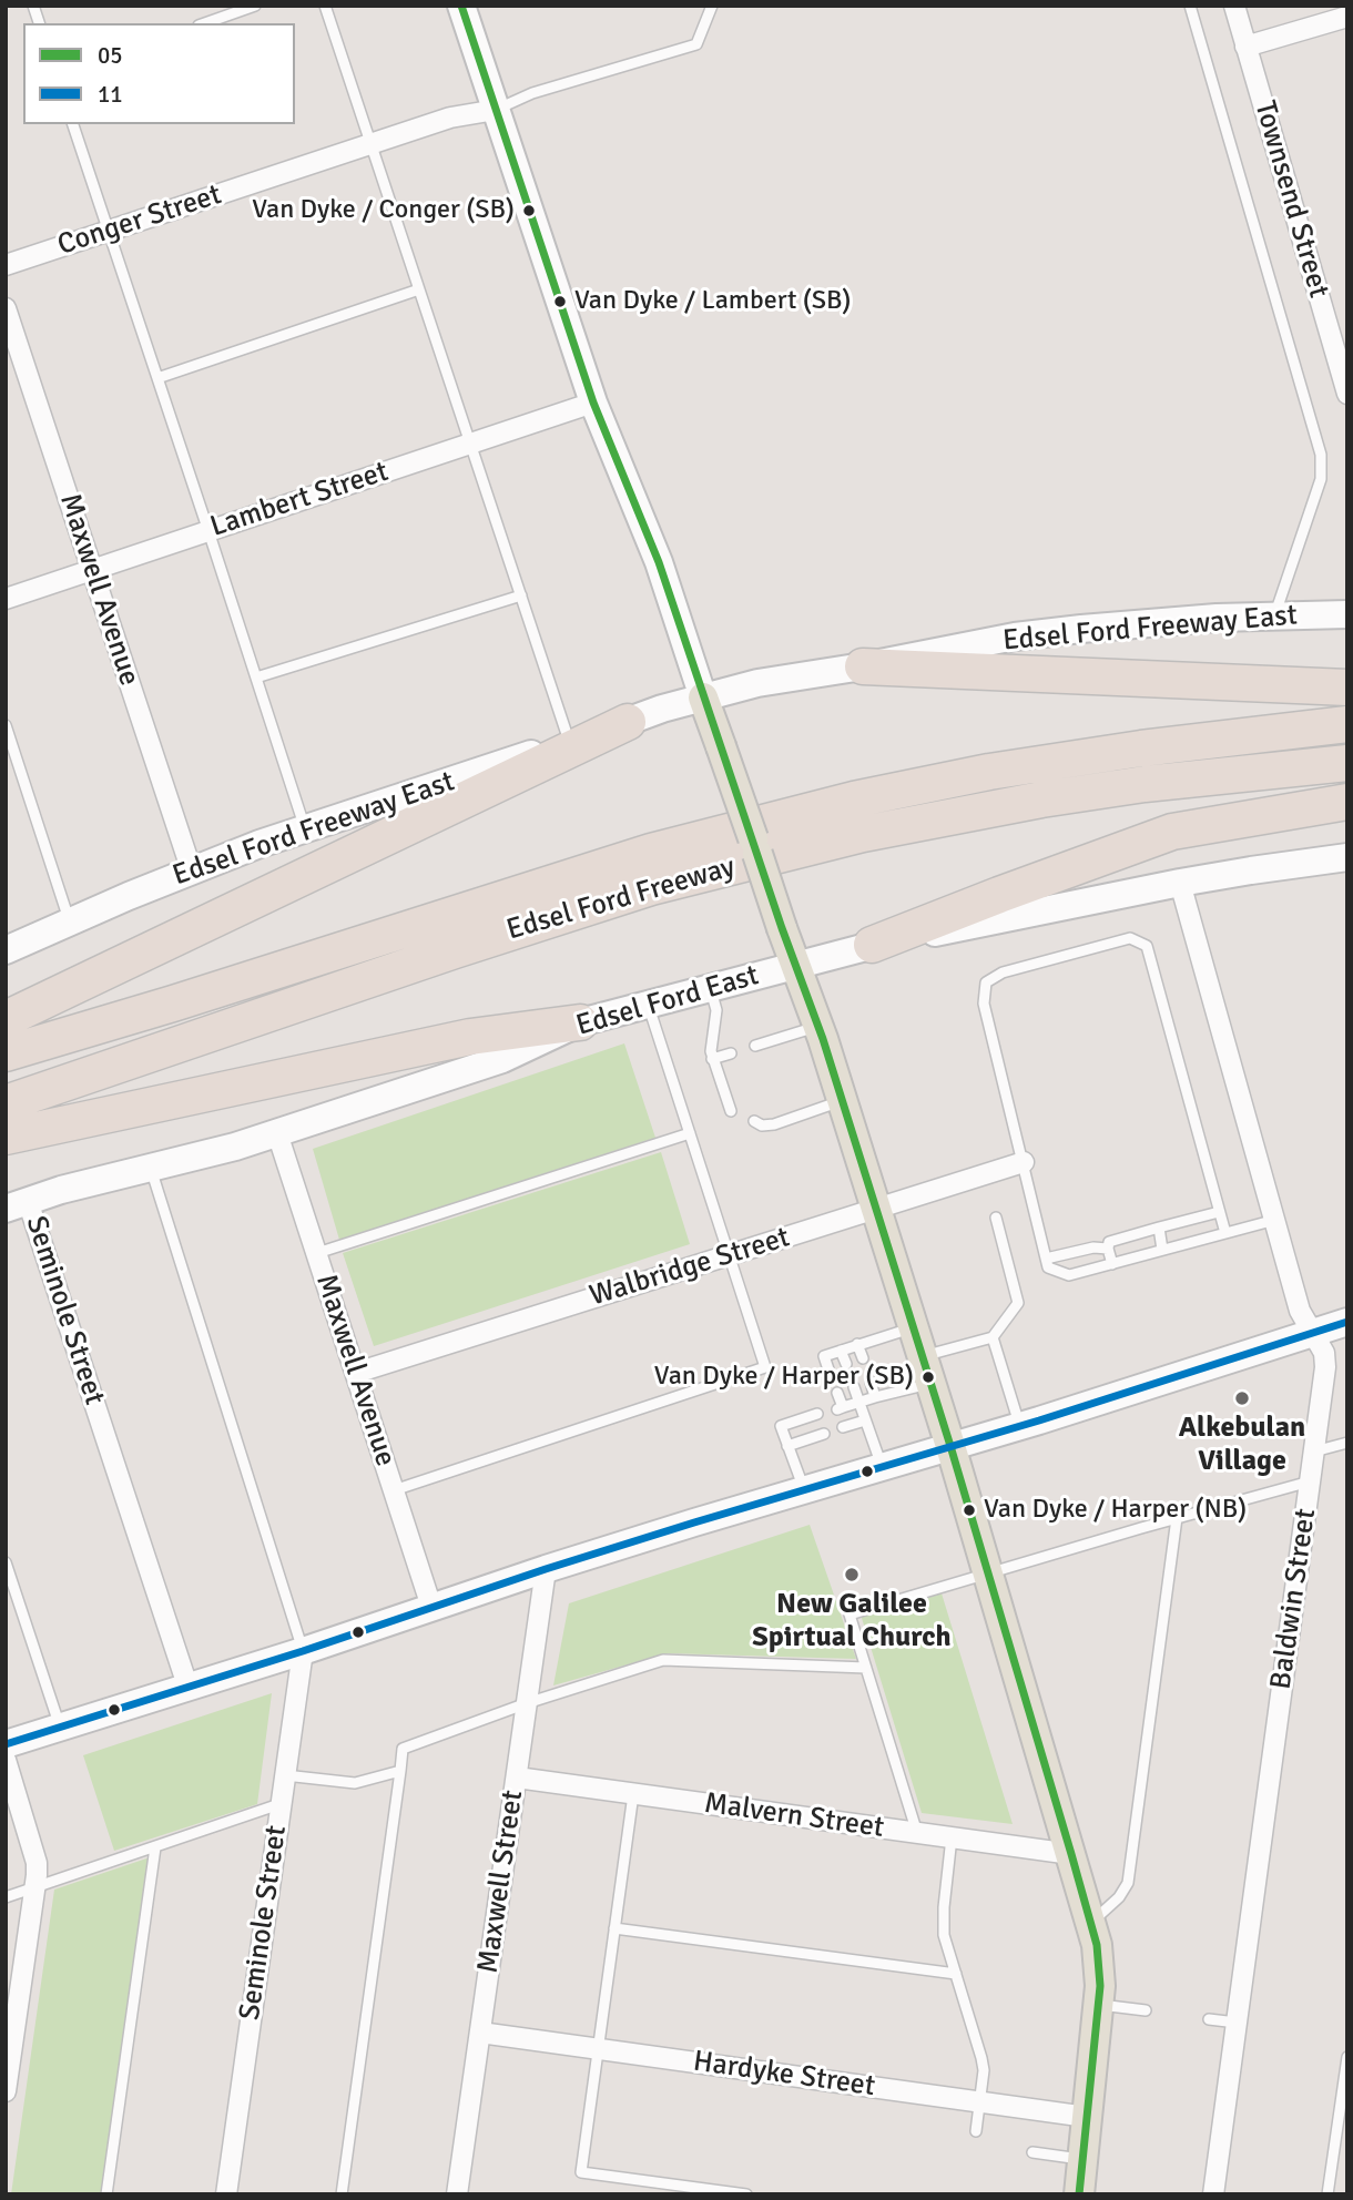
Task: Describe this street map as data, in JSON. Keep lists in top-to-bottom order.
{
  "streets": {
    "highway": ["Edsel Ford Freeway"],
    "street": [
      "Townsend Street",
      "Conger Street",
      "Lambert Street",
      "Maxwell Avenue",
      "Edsel Ford Freeway East",
      "Edsel Ford East",
      "Walbridge Street",
      "Seminole Street",
      "Baldwin Street",
      "Malvern Street",
      "Maxwell Street",
      "Hardyke Street"
    ]
  },
  "crossings": [
    ["Lambert Street", "Maxwell Avenue"],
    ["Maxwell Avenue", "Edsel Ford Freeway East"],
    ["Maxwell Avenue", "Edsel Ford East"],
    ["Maxwell Avenue", "Walbridge Street"],
    ["Edsel Ford East", "Seminole Street"],
    ["Edsel Ford East", "Baldwin Street"],
    ["Malvern Street", "Maxwell Street"],
    ["Maxwell Street", "Hardyke Street"]
  ],
  "places": [
    "Van Dyke / Conger (SB)",
    "Van Dyke / Lambert (SB)",
    "Van Dyke / Harper (SB)",
    "Alkebulan Village",
    "Van Dyke / Harper (NB)",
    "New Galilee Spirtual Church"
  ],
  "lines": ["transit line 05", "transit line 11"],
  "legend": ["05", "11"]
}
